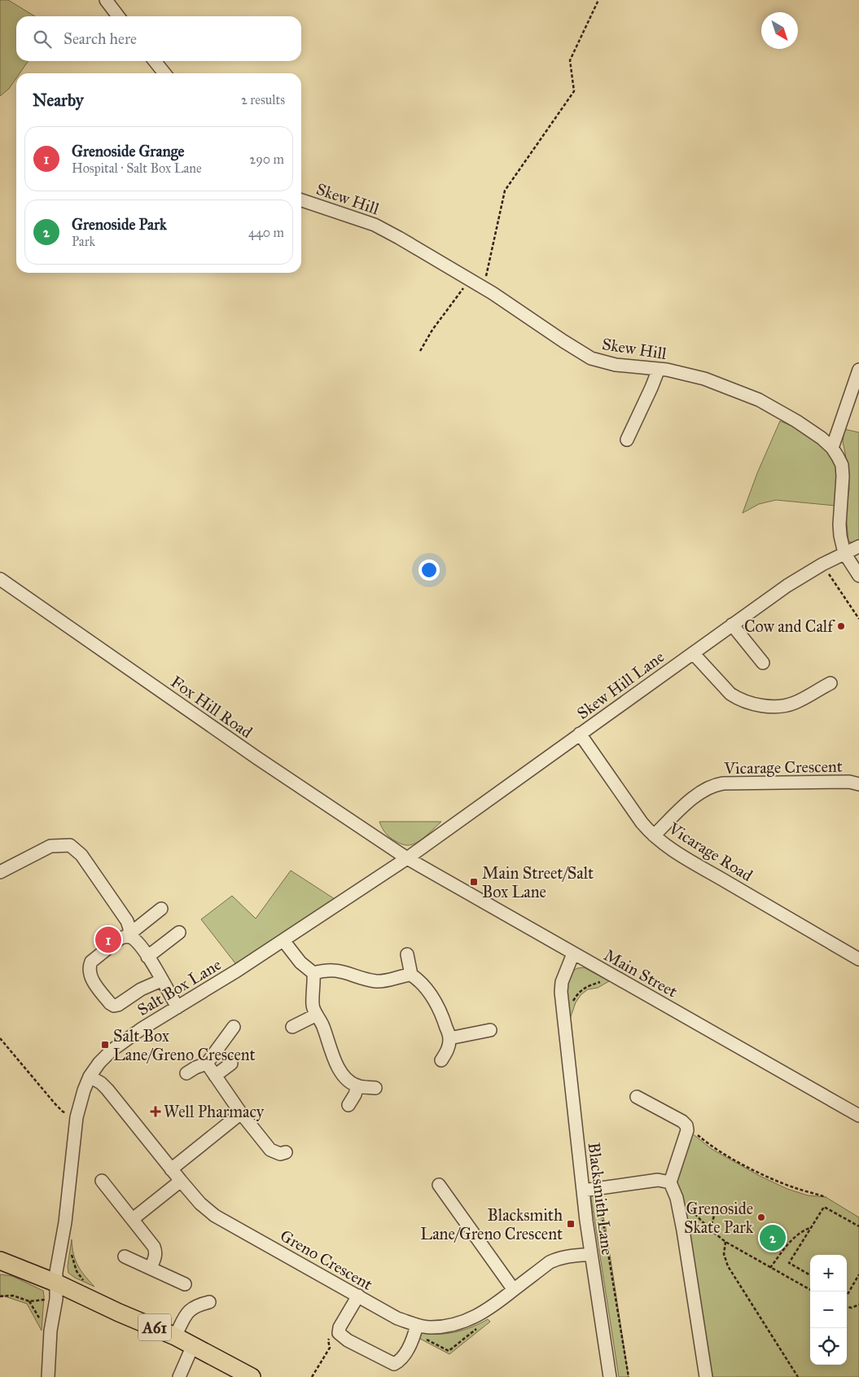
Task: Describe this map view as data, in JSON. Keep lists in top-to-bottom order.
{
  "streets": {
    "highway": ["A61"],
    "street": [
      "Skew Hill",
      "Skew Hill Lane",
      "Fox Hill Road",
      "Vicarage Crescent",
      "Vicarage Road",
      "Main Street",
      "Salt Box Lane",
      "Blacksmith Lane",
      "Greno Crescent"
    ]
  },
  "crossings": [
    ["Skew Hill", "Skew Hill Lane"],
    ["Skew Hill Lane", "Fox Hill Road"],
    ["Skew Hill Lane", "Vicarage Road"],
    ["Skew Hill Lane", "Main Street"],
    ["Skew Hill Lane", "Salt Box Lane"],
    ["Fox Hill Road", "Main Street"],
    ["Fox Hill Road", "Salt Box Lane"],
    ["Vicarage Crescent", "Vicarage Road"],
    ["Main Street", "Salt Box Lane"],
    ["Main Street", "Blacksmith Lane"],
    ["Salt Box Lane", "Greno Crescent"],
    ["Salt Box Lane", "A61"],
    ["Blacksmith Lane", "Greno Crescent"]
  ],
  "places": {
    "other": ["Cow and Calf", "Grenoside Skate Park"],
    "transit": ["Main Street/Salt Box Lane", "Salt Box Lane/Greno Crescent", "Blacksmith Lane/Greno Crescent"],
    "health": ["Well Pharmacy"]
  },
  "north": "bottom right",
  "page": {
    "search": "Search here",
    "heading": ["Nearby", "2 results"],
    "list": [
      {
        "mark": "1",
        "name": "Grenoside Grange",
        "note": "Hospital · Salt Box Lane",
        "value": "290 m"
      },
      {
        "mark": "2",
        "name": "Grenoside Park",
        "note": "Park",
        "value": "440 m"
      }
    ],
    "pins": ["1", "2"],
    "map_buttons": ["+", "−"]
  }
}
